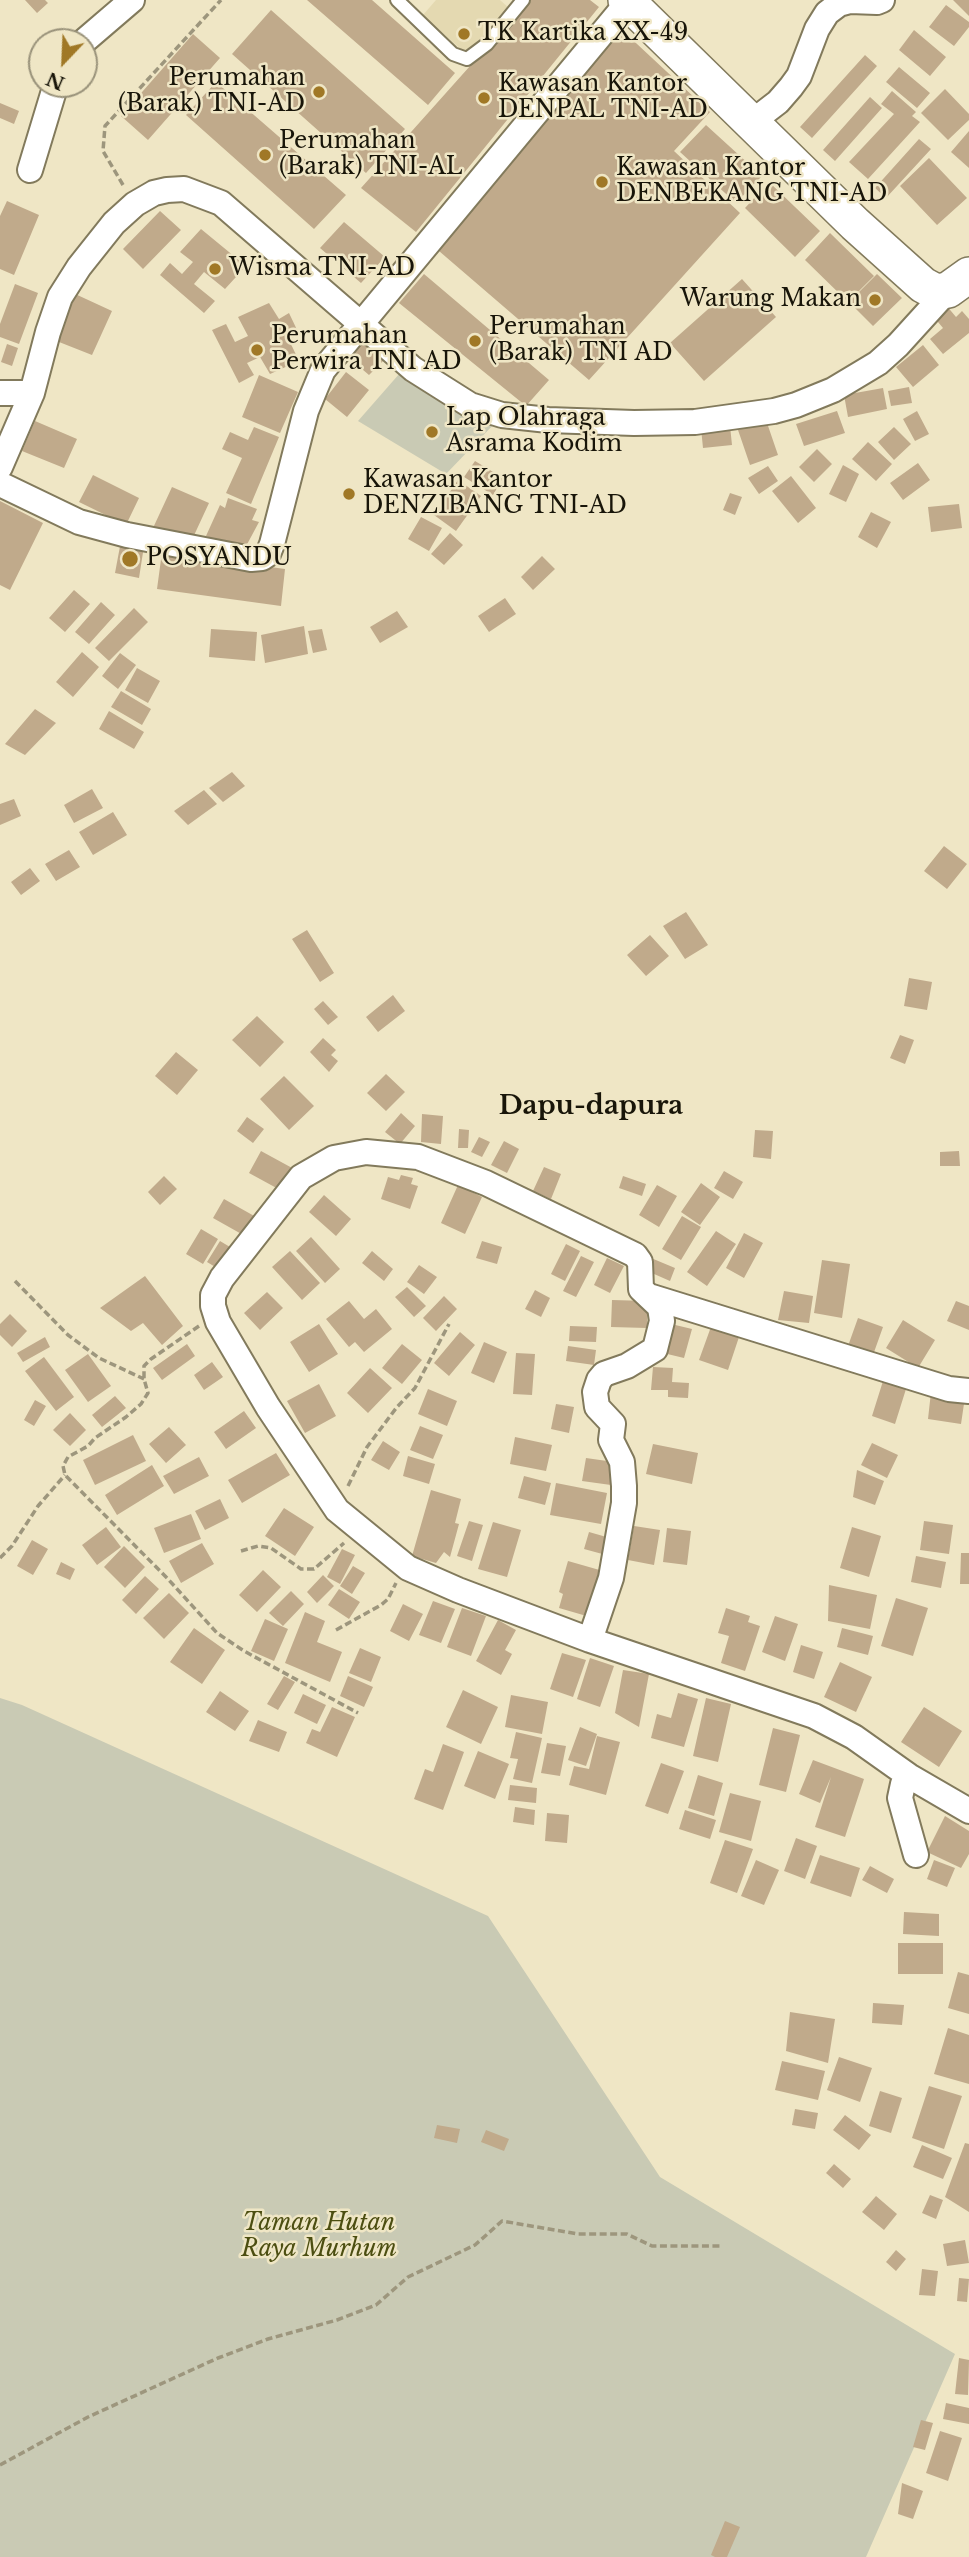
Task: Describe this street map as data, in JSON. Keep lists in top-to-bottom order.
{
  "districts": ["Dapu-dapura"],
  "parks": ["Taman Hutan Raya Murhum"],
  "places": [
    "TK Kartika XX-49",
    "Perumahan (Barak) TNI-AD",
    "Kawasan Kantor DENPAL TNI-AD",
    "Perumahan (Barak) TNI-AL",
    "Kawasan Kantor DENBEKANG TNI-AD",
    "Wisma TNI-AD",
    "Warung Makan",
    "Perumahan (Barak) TNI AD",
    "Perumahan Perwira TNI AD",
    "Lap Olahraga Asrama Kodim",
    "Kawasan Kantor DENZIBANG TNI-AD",
    "POSYANDU"
  ],
  "north": "bottom left"
}
